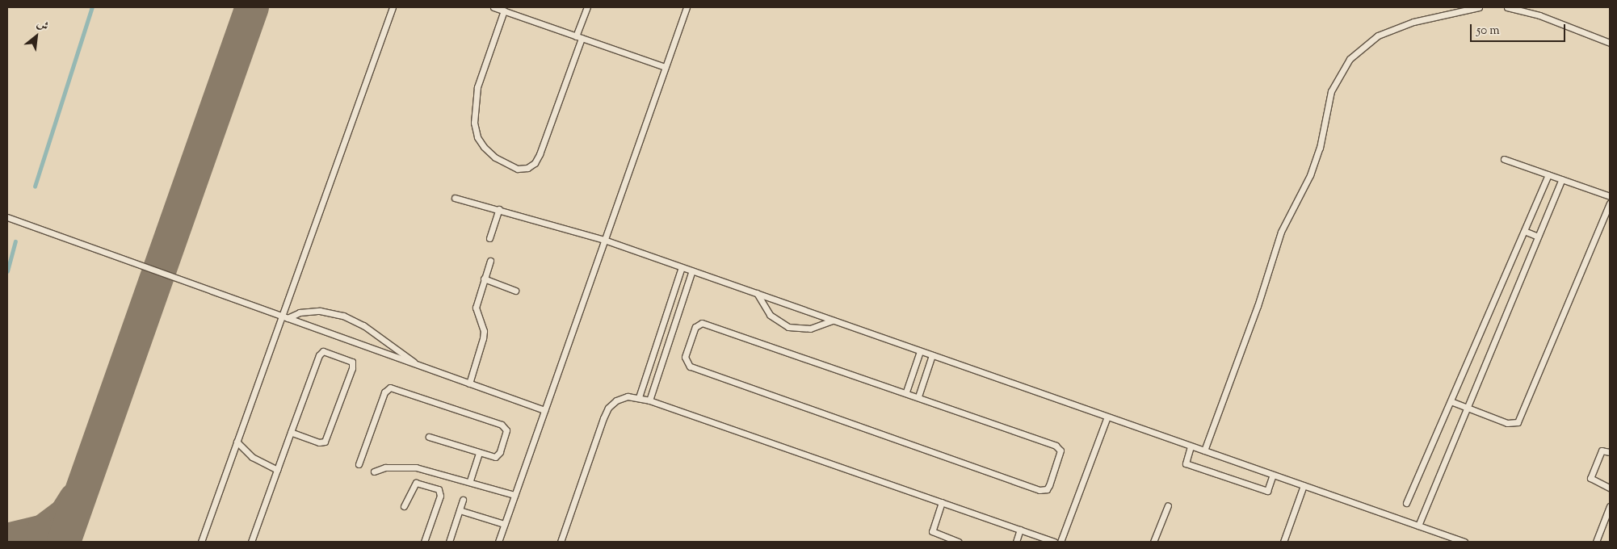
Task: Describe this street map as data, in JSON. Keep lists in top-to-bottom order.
{
  "scale_bar": "50 m",
  "north": "top right"
}
